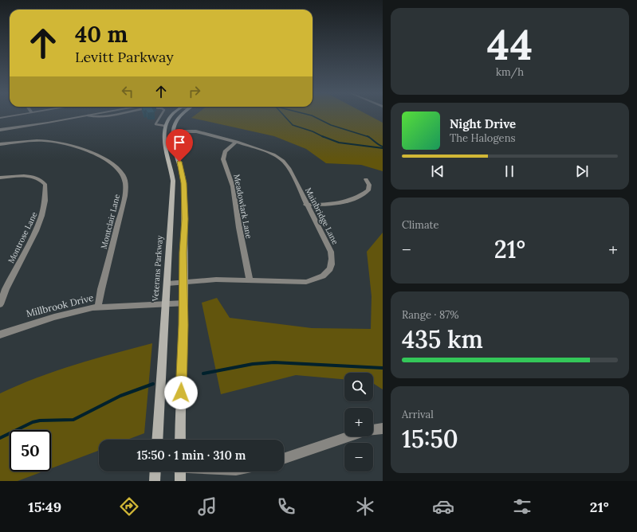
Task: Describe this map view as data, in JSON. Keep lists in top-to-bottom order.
{
  "streets": {
    "main road": ["Veterans Parkway"],
    "street": [
      "Meadowlark Lane",
      "Mainbridge Lane",
      "Montclair Lane",
      "Montrose Lane",
      "Millbrook Drive"
    ]
  },
  "crossings": [
    ["Meadowlark Lane", "Mainbridge Lane"],
    ["Mainbridge Lane", "Veterans Parkway"],
    ["Montclair Lane", "Millbrook Drive"],
    ["Veterans Parkway", "Millbrook Drive"]
  ],
  "page": {
    "tile": [
      ["44", "km/h"],
      "Climate",
      ["Range · 87%", "435 km"],
      ["Arrival", "15:50"]
    ],
    "turn": ["40 m", "Levitt Parkway"],
    "song": ["Night Drive", "The Halogens"],
    "heat": ["−", "21°", "+"],
    "map_buttons": ["+", "−"],
    "limit": "50",
    "trip": "15:50 · 1 min · 310 m",
    "tabs": ["15:49", "21°"]
  }
}
